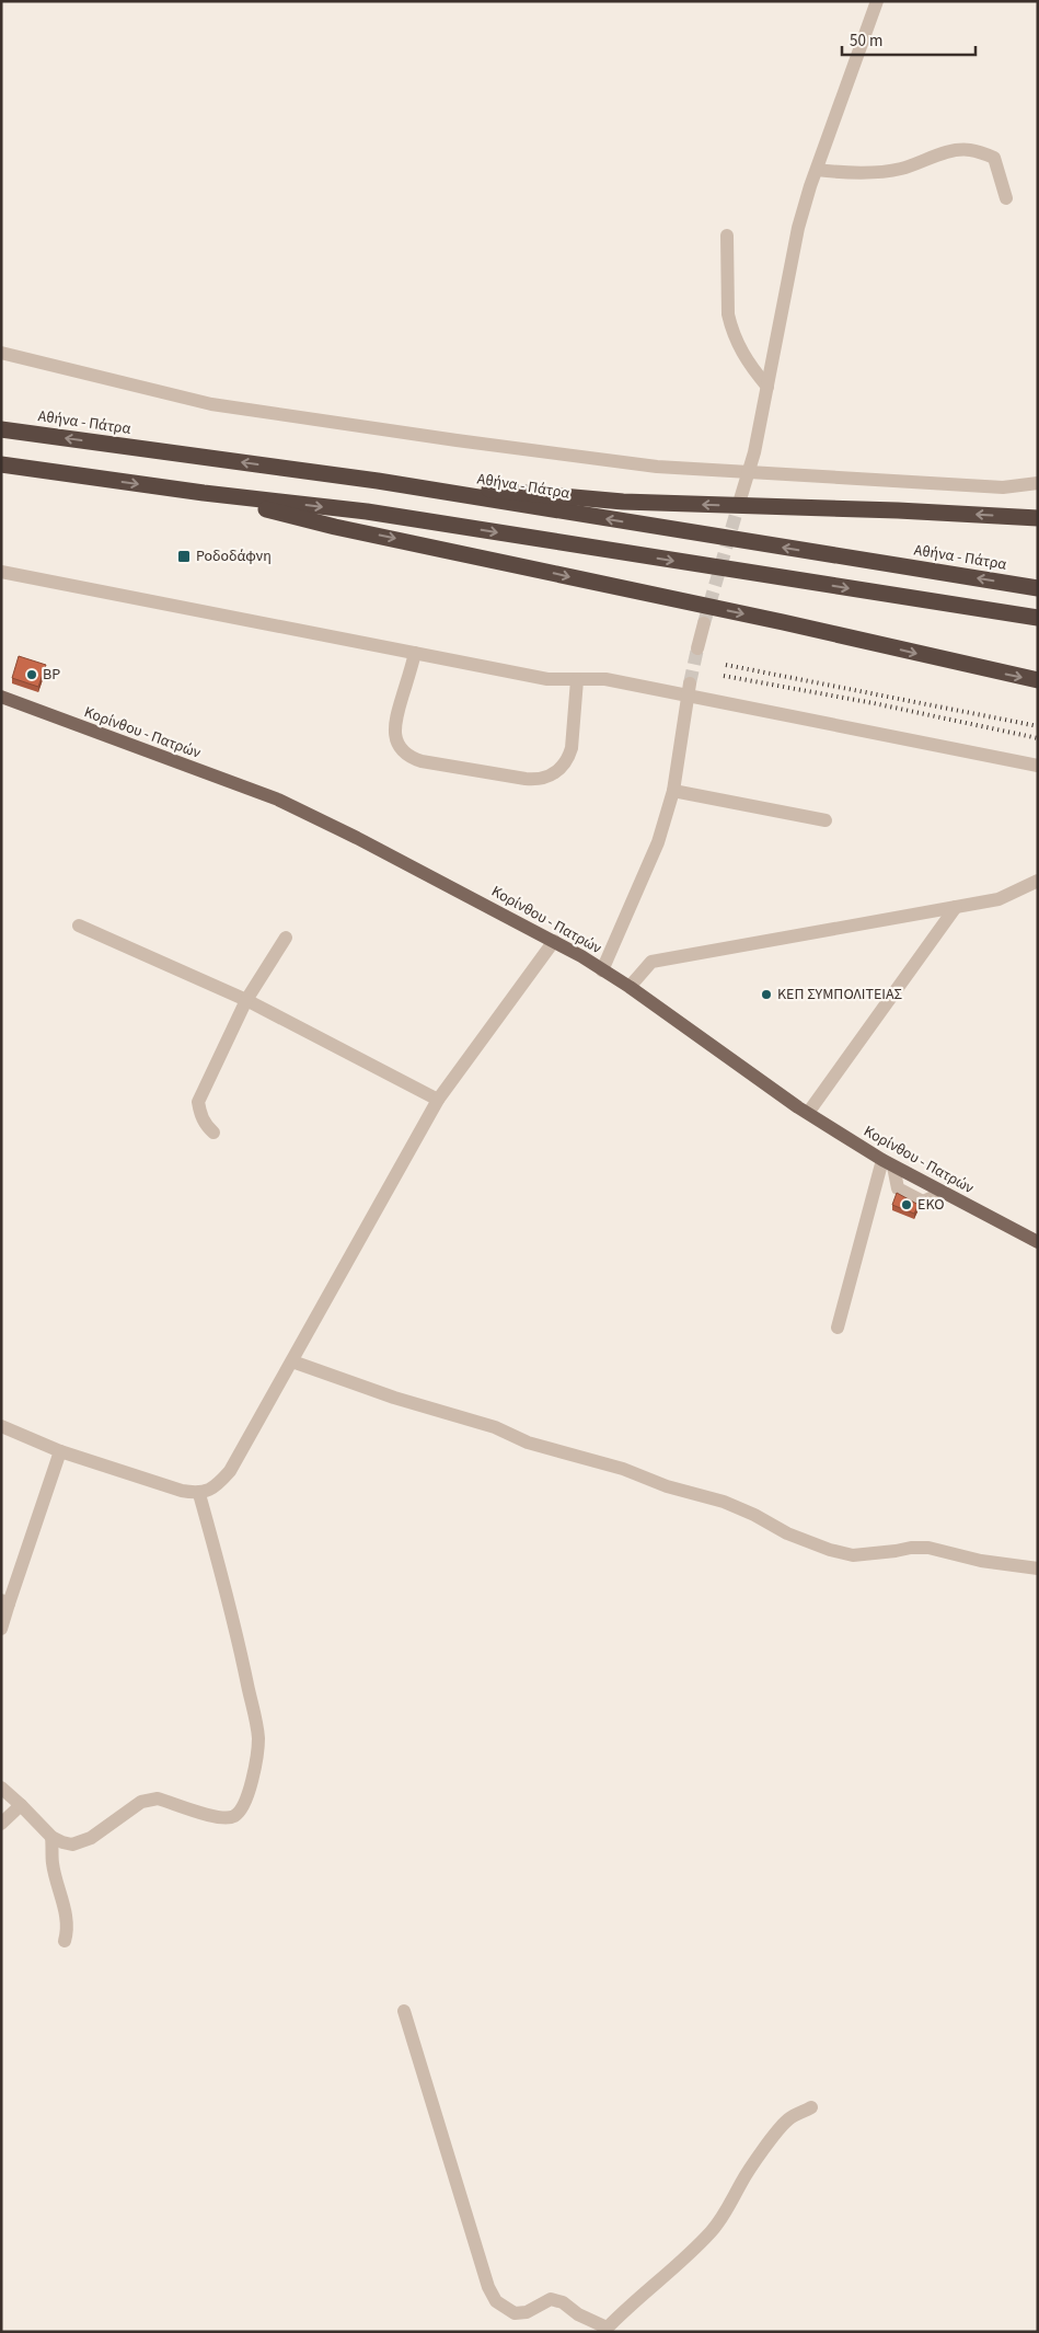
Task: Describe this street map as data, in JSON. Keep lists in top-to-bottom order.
{
  "streets": {
    "highway": ["Αθήνα - Πάτρα"],
    "main road": ["Κορίνθου - Πατρών"]
  },
  "places": {
    "transit": ["Ροδοδάφνη"],
    "other": ["BP", "ΚΕΠ ΣΥΜΠΟΛΙΤΕΙΑΣ", "EKO"]
  },
  "scale_bar": "50 m"
}
